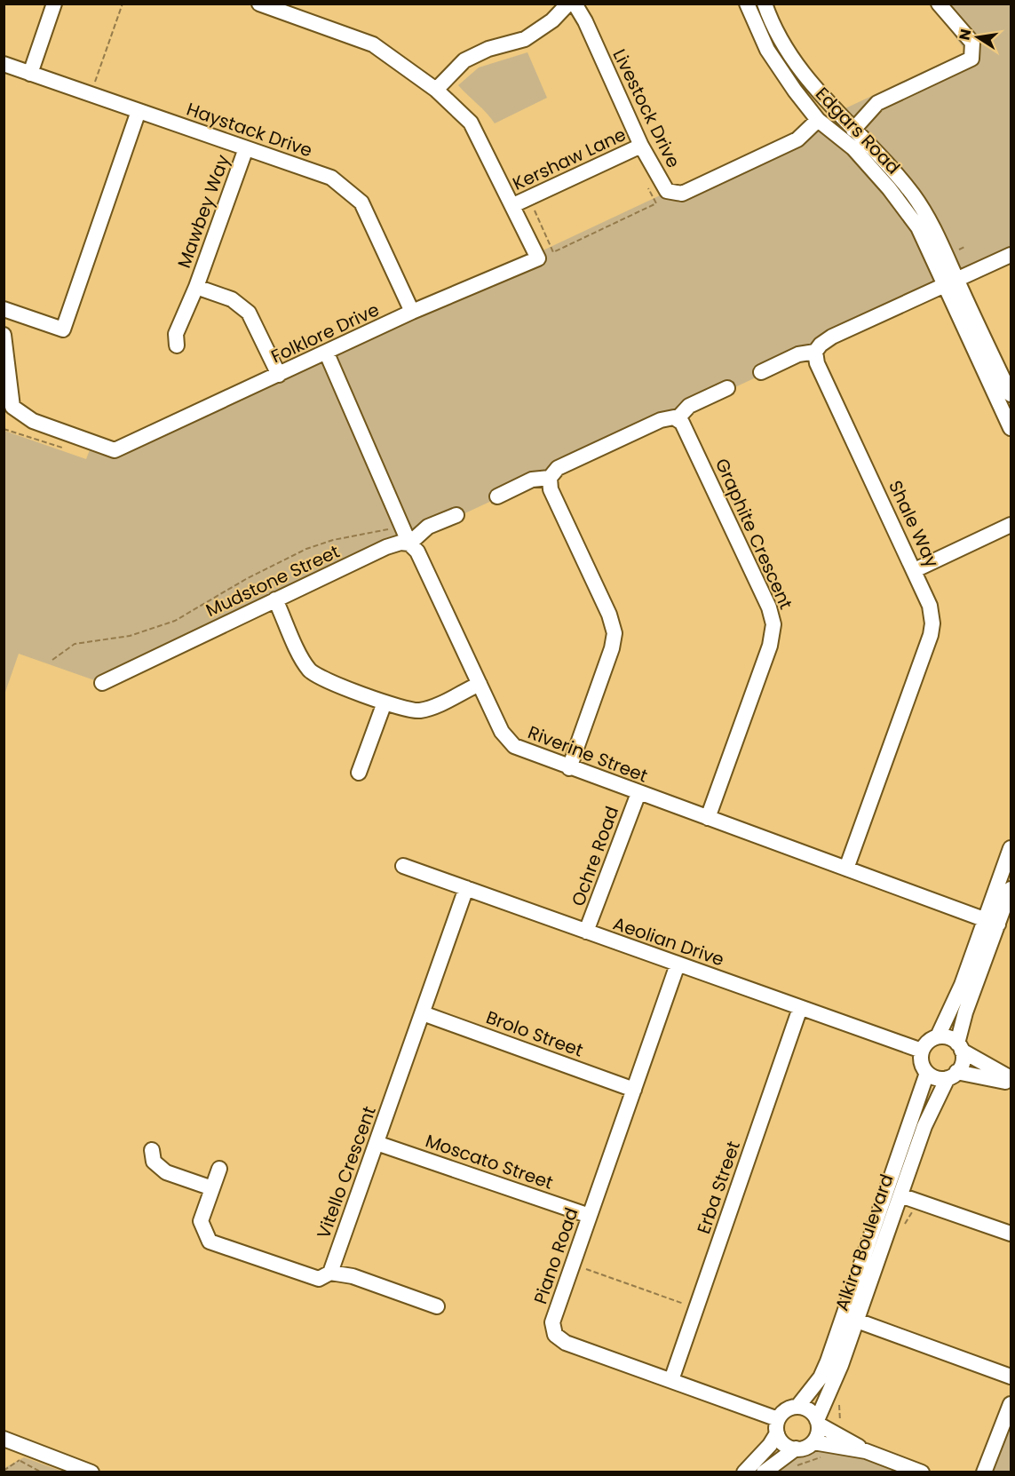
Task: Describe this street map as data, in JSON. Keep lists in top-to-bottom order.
{
  "streets": {
    "street": [
      "Livestock Drive",
      "Haystack Drive",
      "Edgars Road",
      "Kershaw Lane",
      "Mawbey Way",
      "Folklore Drive",
      "Shale Way",
      "Graphite Crescent",
      "Mudstone Street",
      "Riverine Street",
      "Ochre Road",
      "Aeolian Drive",
      "Brolo Street",
      "Moscato Street",
      "Vitello Crescent",
      "Erba Street",
      "Alkira Boulevard",
      "Piano Road"
    ]
  },
  "crossings": [
    ["Livestock Drive", "Edgars Road"],
    ["Livestock Drive", "Kershaw Lane"],
    ["Haystack Drive", "Mawbey Way"],
    ["Haystack Drive", "Folklore Drive"],
    ["Kershaw Lane", "Folklore Drive"],
    ["Mawbey Way", "Folklore Drive"],
    ["Folklore Drive", "Riverine Street"],
    ["Shale Way", "Riverine Street"],
    ["Graphite Crescent", "Riverine Street"],
    ["Mudstone Street", "Riverine Street"],
    ["Riverine Street", "Ochre Road"],
    ["Ochre Road", "Aeolian Drive"],
    ["Aeolian Drive", "Vitello Crescent"],
    ["Aeolian Drive", "Erba Street"],
    ["Aeolian Drive", "Alkira Boulevard"],
    ["Aeolian Drive", "Piano Road"],
    ["Brolo Street", "Vitello Crescent"],
    ["Brolo Street", "Piano Road"],
    ["Moscato Street", "Vitello Crescent"],
    ["Moscato Street", "Piano Road"],
    ["Erba Street", "Piano Road"],
    ["Alkira Boulevard", "Piano Road"]
  ],
  "north": "left"
}
